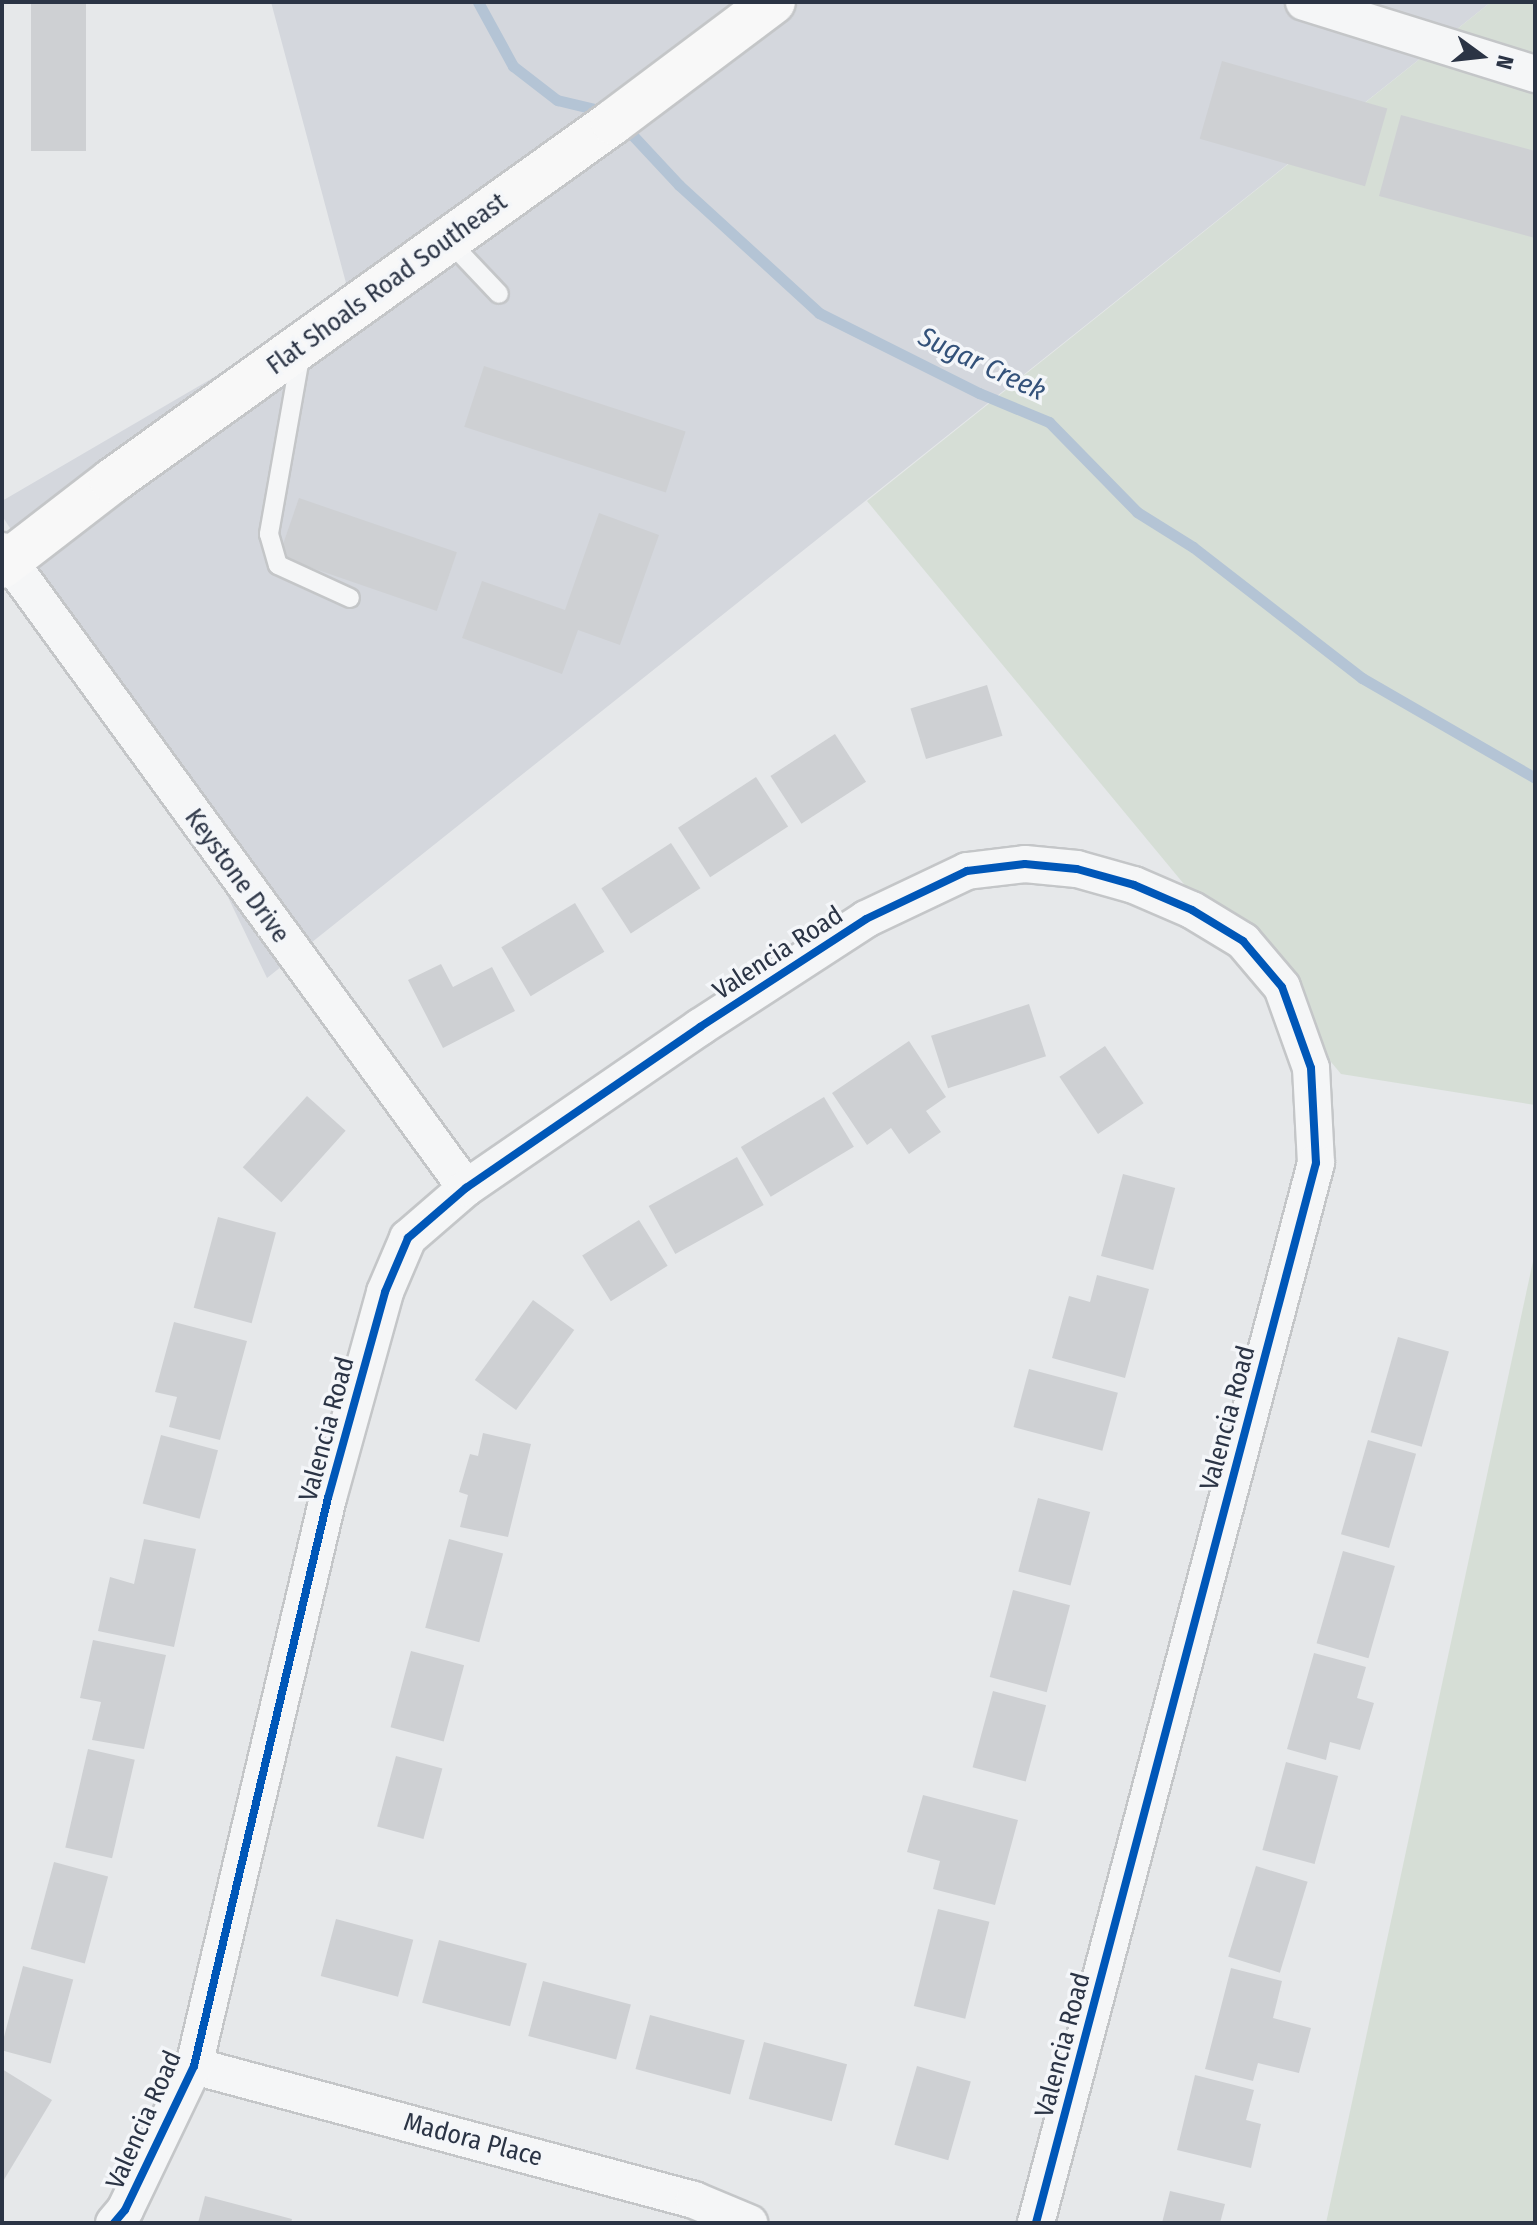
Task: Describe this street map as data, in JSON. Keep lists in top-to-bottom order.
{
  "streets": {
    "street": [
      "Flat Shoals Road Southeast",
      "Keystone Drive",
      "Valencia Road",
      "Madora Place"
    ]
  },
  "crossings": [
    ["Flat Shoals Road Southeast", "Keystone Drive"],
    ["Keystone Drive", "Valencia Road"],
    ["Valencia Road", "Madora Place"]
  ],
  "water": ["Sugar Creek"],
  "north": "right"
}
